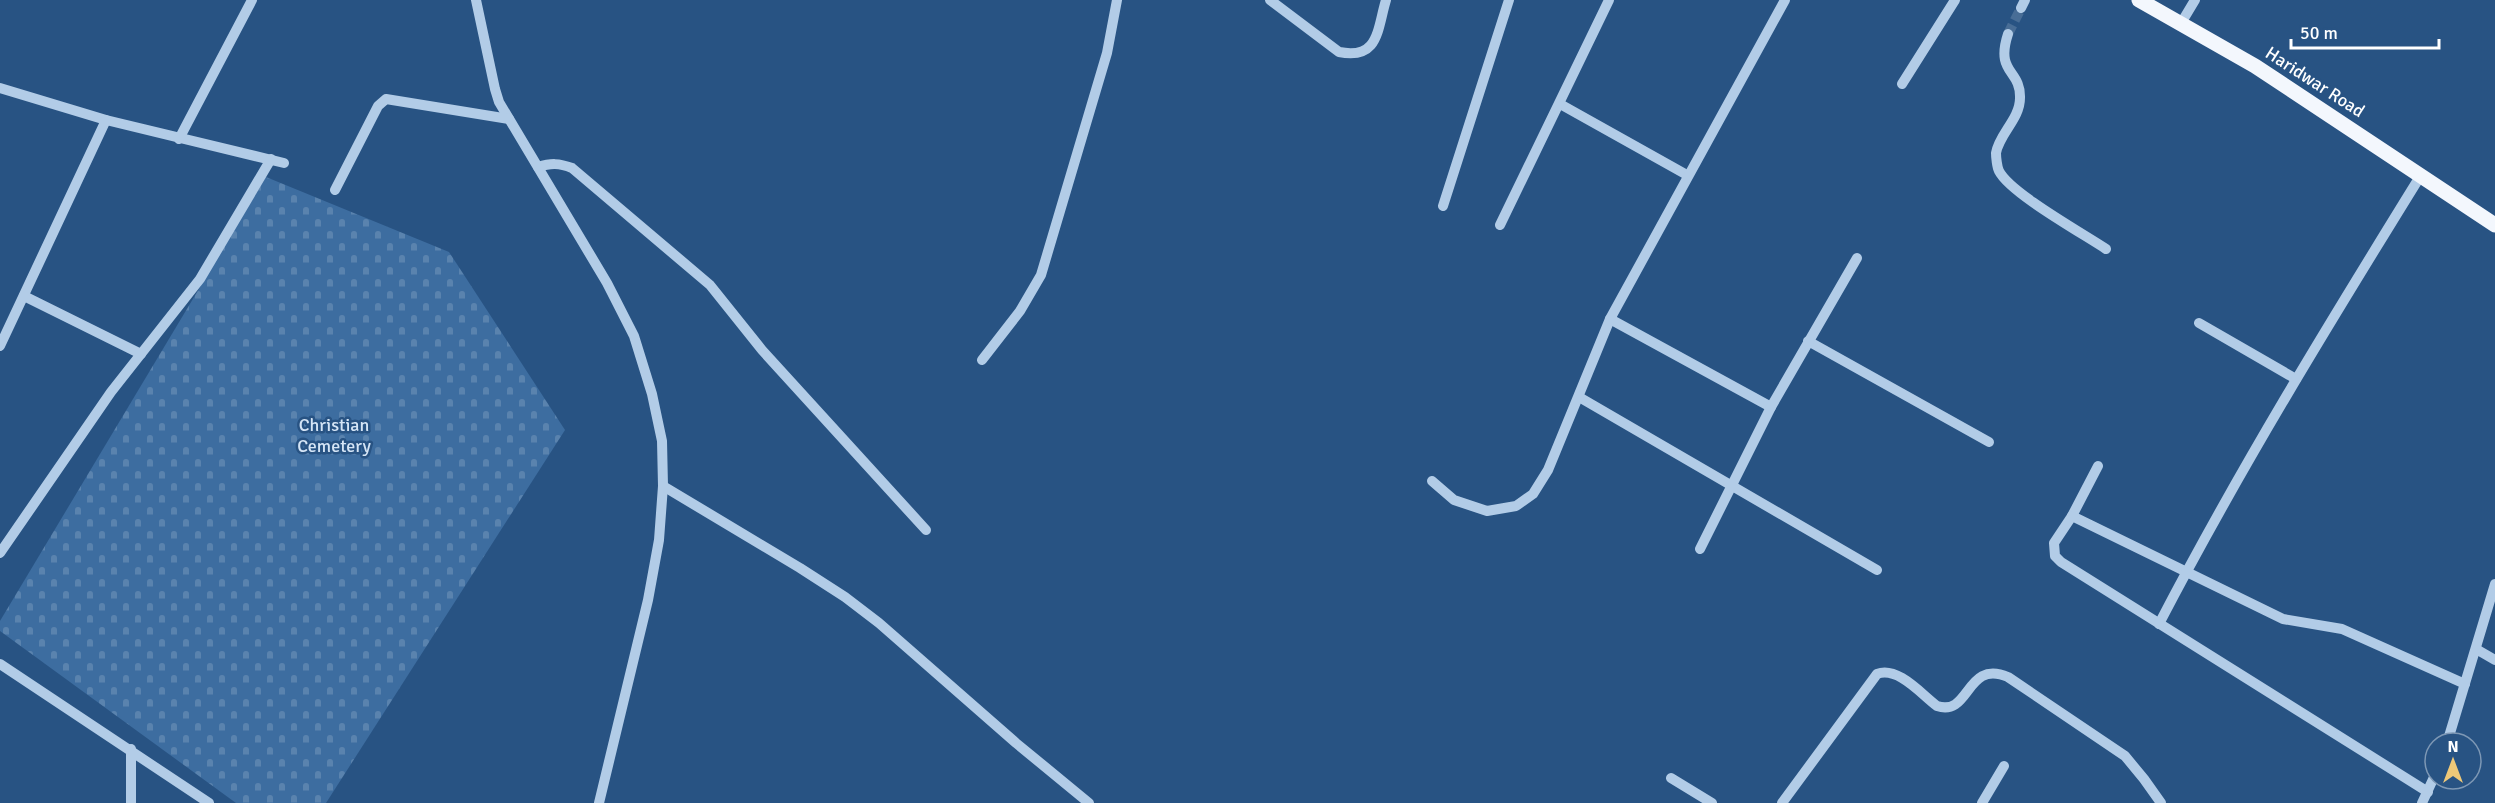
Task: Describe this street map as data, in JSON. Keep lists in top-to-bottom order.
{
  "streets": {
    "main road": ["Haridwar Road"]
  },
  "parks": ["Christian Cemetery"],
  "scale_bar": "50 m",
  "north": "top"
}
